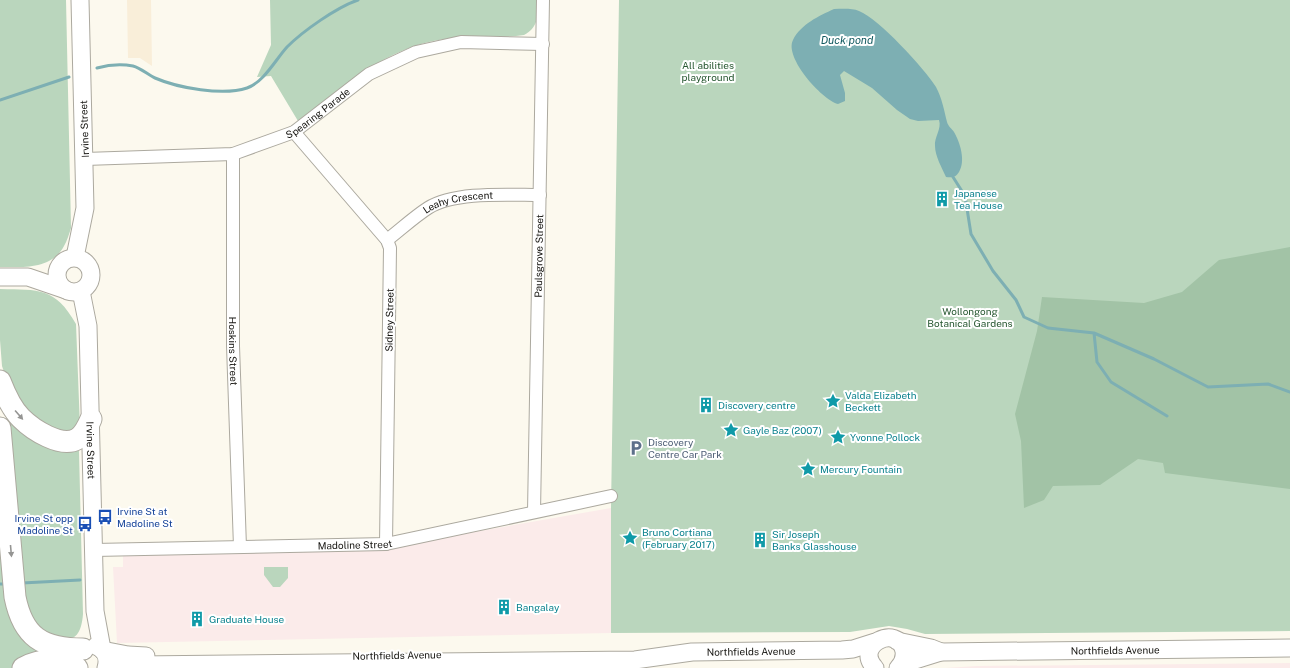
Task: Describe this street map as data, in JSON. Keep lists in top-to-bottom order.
{
  "streets": {
    "main road": ["Irvine Street", "Northfields Avenue"],
    "street": [
      "Spearing Parade",
      "Leahy Crescent",
      "Paulsgrove Street",
      "Sidney Street",
      "Hoskins Street",
      "Madoline Street"
    ]
  },
  "crossings": [
    ["Spearing Parade", "Irvine Street"],
    ["Spearing Parade", "Paulsgrove Street"],
    ["Spearing Parade", "Hoskins Street"],
    ["Irvine Street", "Madoline Street"],
    ["Irvine Street", "Northfields Avenue"],
    ["Leahy Crescent", "Paulsgrove Street"],
    ["Leahy Crescent", "Sidney Street"],
    ["Paulsgrove Street", "Madoline Street"],
    ["Sidney Street", "Madoline Street"],
    ["Hoskins Street", "Madoline Street"]
  ],
  "water": ["Duck pond"],
  "parks": ["All abilities playground", "Wollongong Botanical Gardens"],
  "places": {
    "building": [
      "Japanese Tea House",
      "Discovery centre",
      "Sir Joseph Banks Glasshouse",
      "Bangalay",
      "Graduate House"
    ],
    "place": [
      "Valda Elizabeth Beckett",
      "Gayle Baz (2007)",
      "Yvonne Pollock",
      "Mercury Fountain",
      "Bruno Cortiana (February 2017)"
    ],
    "parking": ["Discovery Centre Car Park"],
    "bus stop": ["Irvine St at Madoline St", "Irvine St opp Madoline St"]
  }
}
